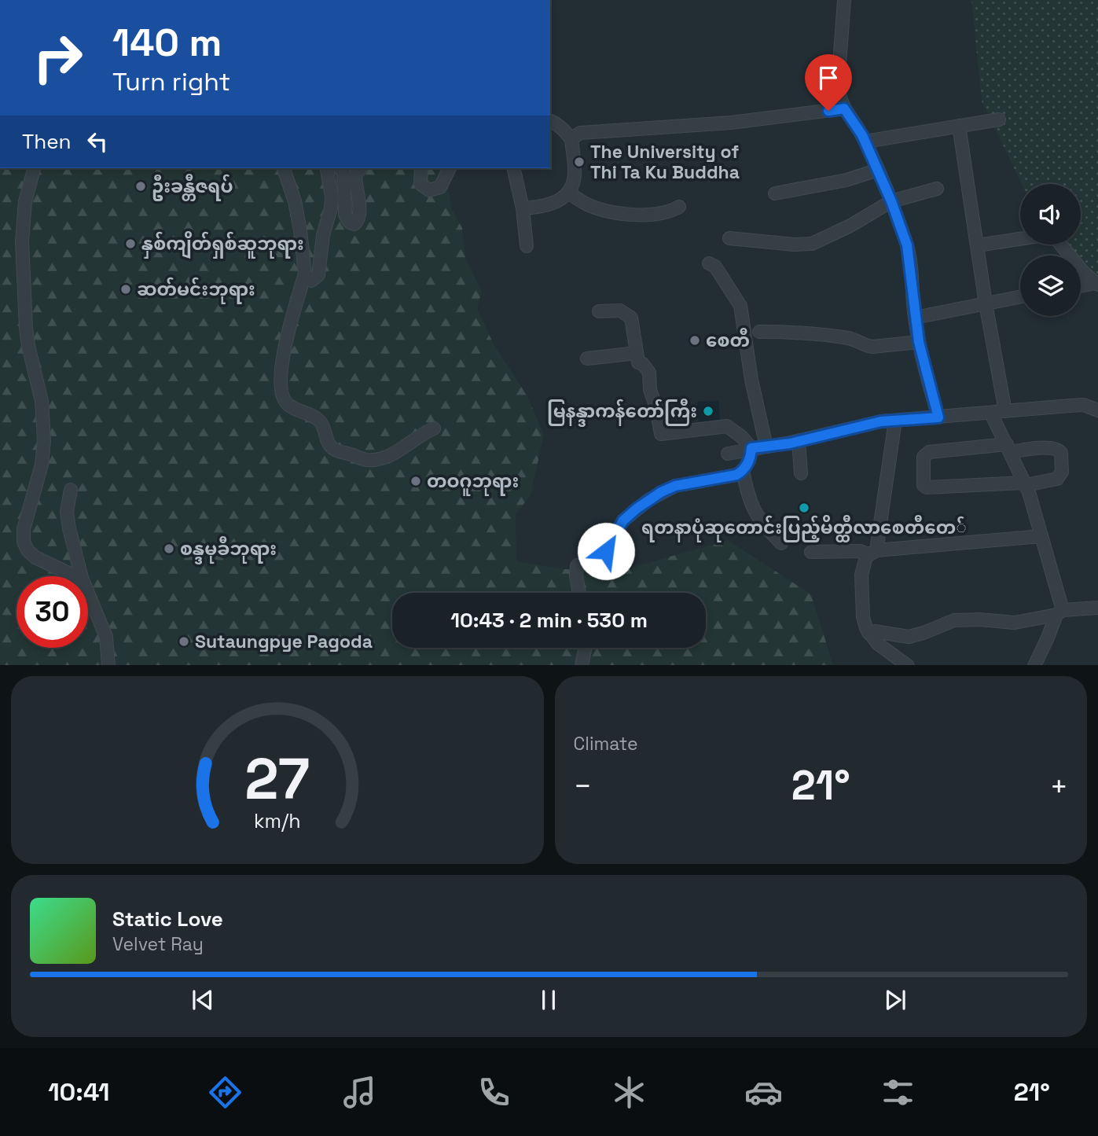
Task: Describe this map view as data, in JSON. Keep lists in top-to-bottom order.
{
  "places": [
    "The University of Thi Ta Ku Buddha",
    "ဦးခန္တီဇရပ်",
    "နှစ်ကျိတ်ရှစ်ဆူဘုရား",
    "ဆတ်မင်းဘုရား",
    "စေတီ",
    "မြနန္ဒာကန်တော်ကြီး",
    "တဝဂူဘုရား",
    "ရတနာပုံဆုတောင်းပြည့်မိတ္ထီလာစေတီတေ်",
    "စန္ဒမုခီဘုရား",
    "Sutaungpye Pagoda"
  ],
  "page": {
    "turn": ["140 m", "Turn right"],
    "then": "Then",
    "limit": "30",
    "trip": "10:43 · 2 min · 530 m",
    "tile": "Climate",
    "heat": ["−", "21°", "+"],
    "song": ["Static Love", "Velvet Ray"],
    "tabs": ["10:41", "21°"],
    "gauge": ["27", "km/h"]
  }
}
